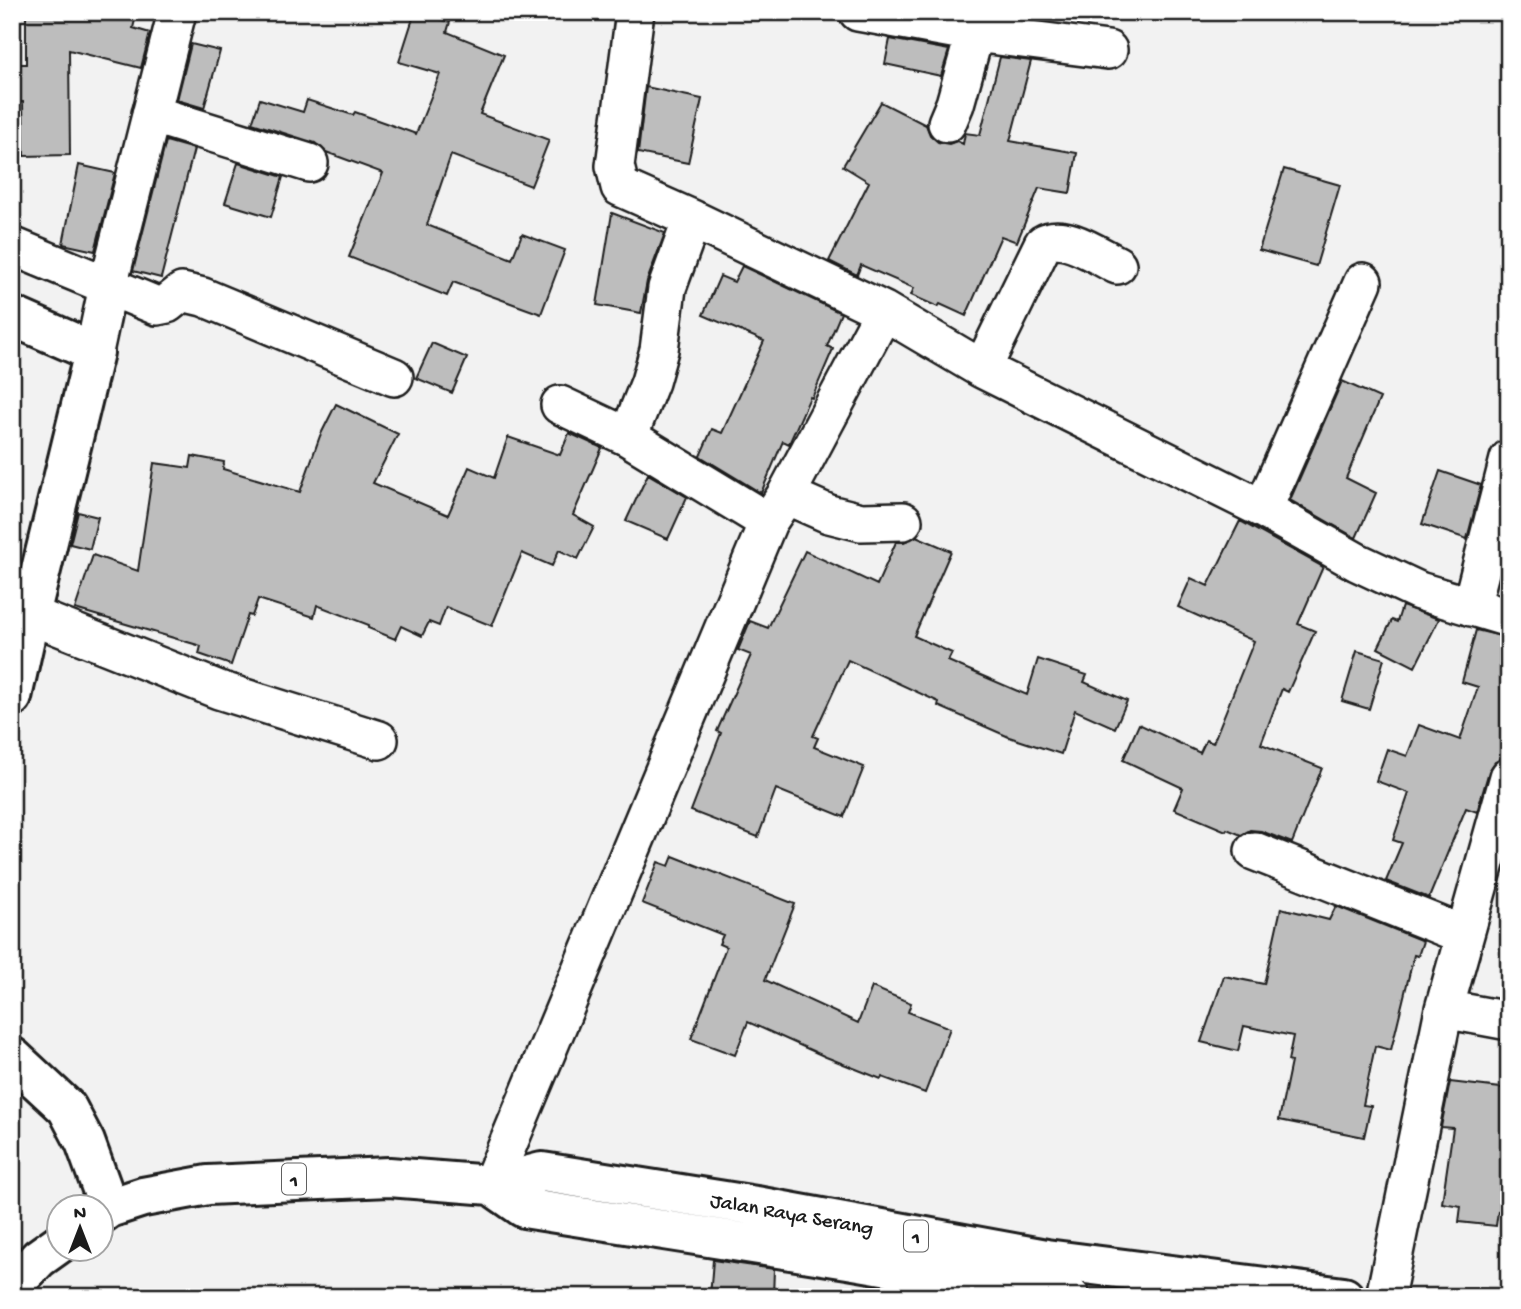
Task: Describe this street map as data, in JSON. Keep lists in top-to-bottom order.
{
  "streets": {
    "main road": ["1", "Jalan Raya Serang"]
  },
  "north": "top"
}
